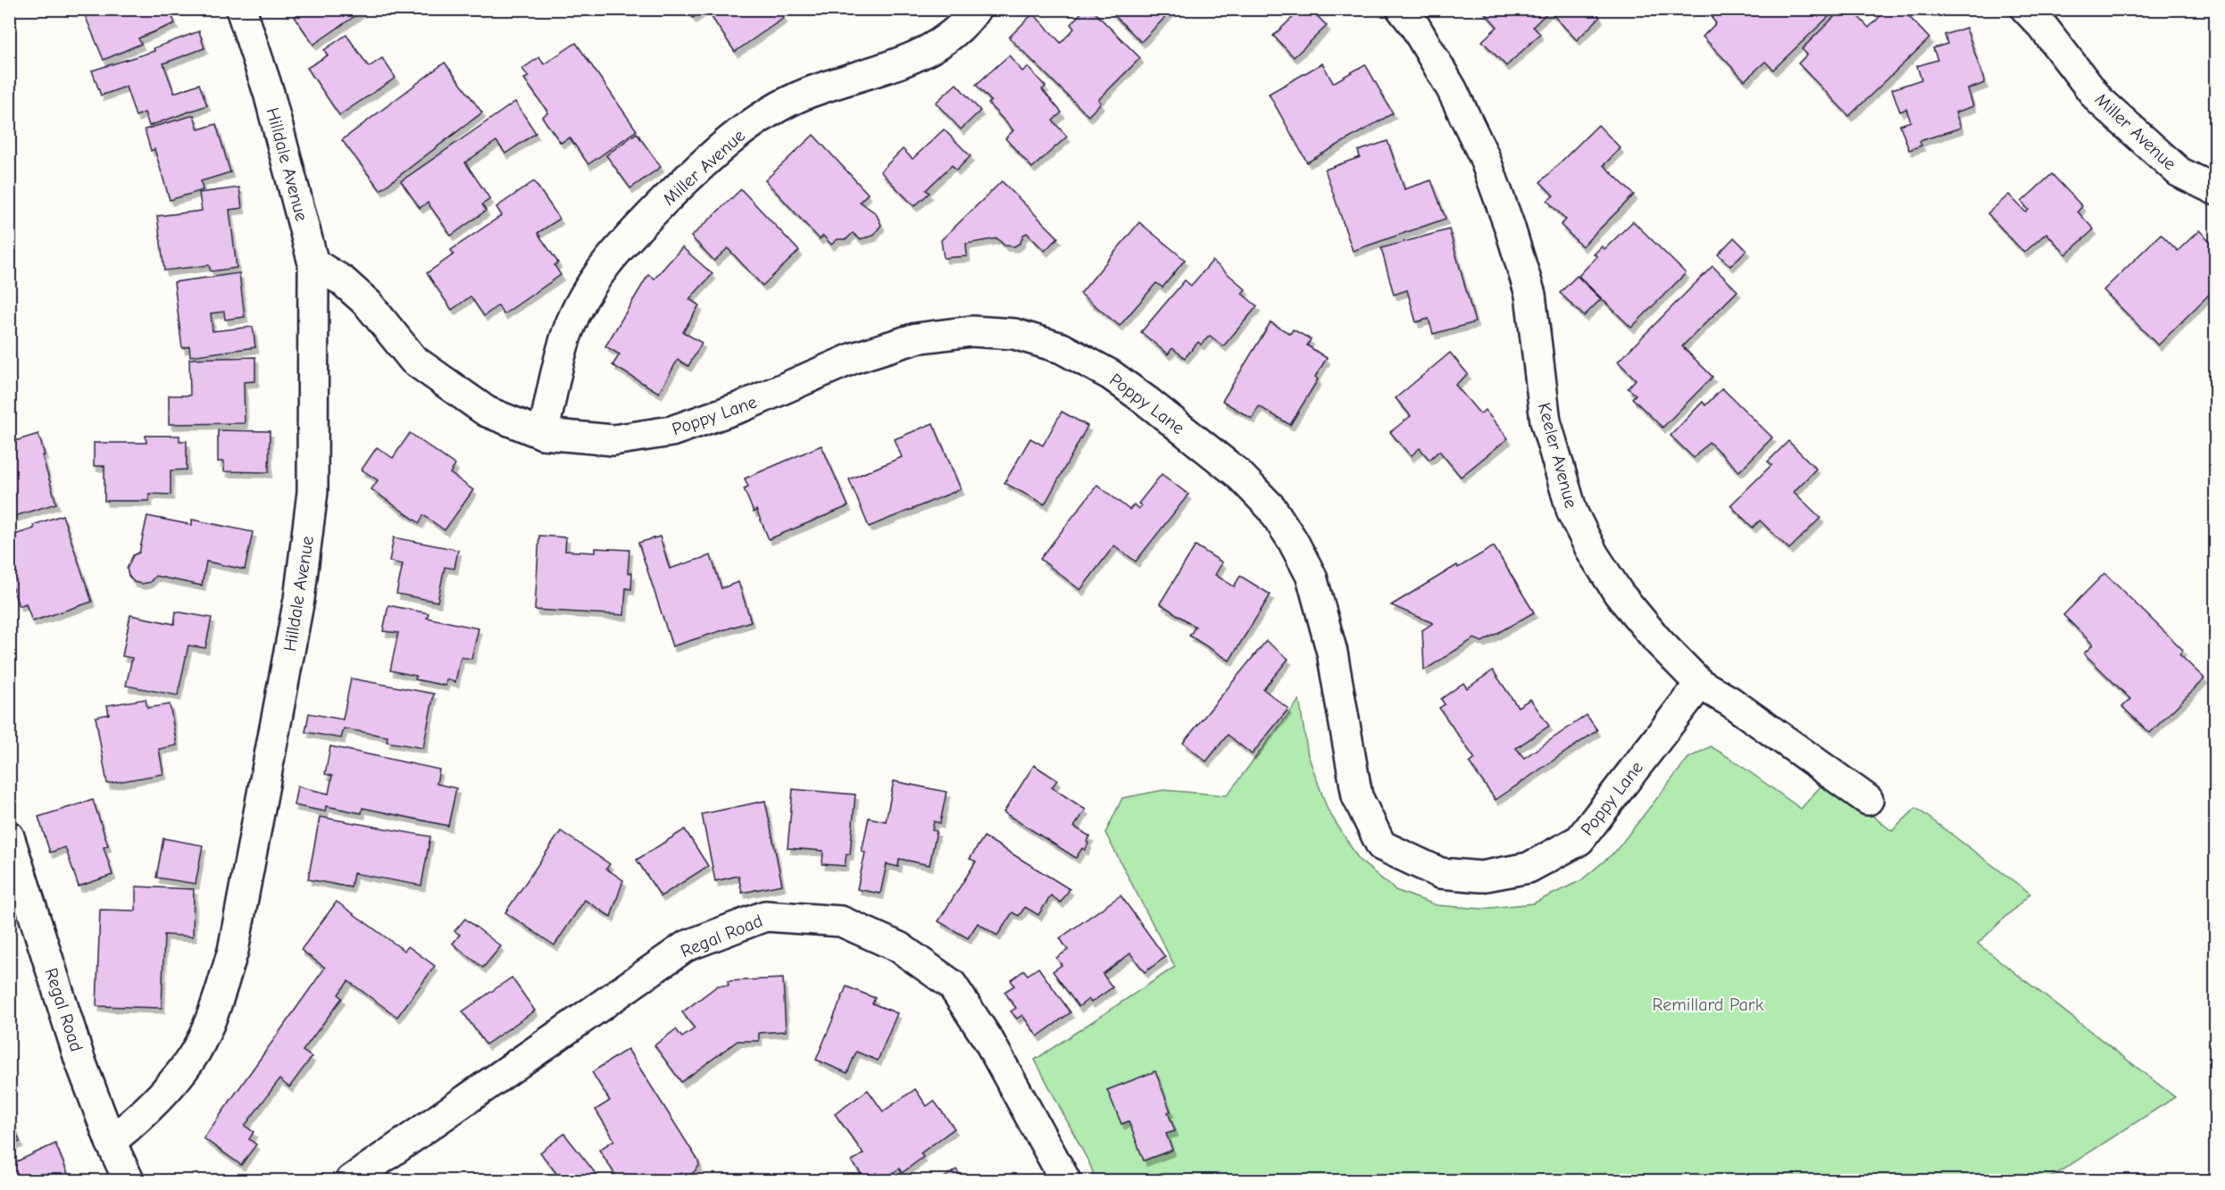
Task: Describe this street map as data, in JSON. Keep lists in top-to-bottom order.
{
  "streets": {
    "street": [
      "Miller Avenue",
      "Hilldale Avenue",
      "Poppy Lane",
      "Keeler Avenue",
      "Regal Road"
    ]
  },
  "crossings": [
    ["Miller Avenue", "Poppy Lane"],
    ["Hilldale Avenue", "Poppy Lane"],
    ["Hilldale Avenue", "Regal Road"],
    ["Poppy Lane", "Keeler Avenue"]
  ],
  "parks": ["Remillard Park"]
}
